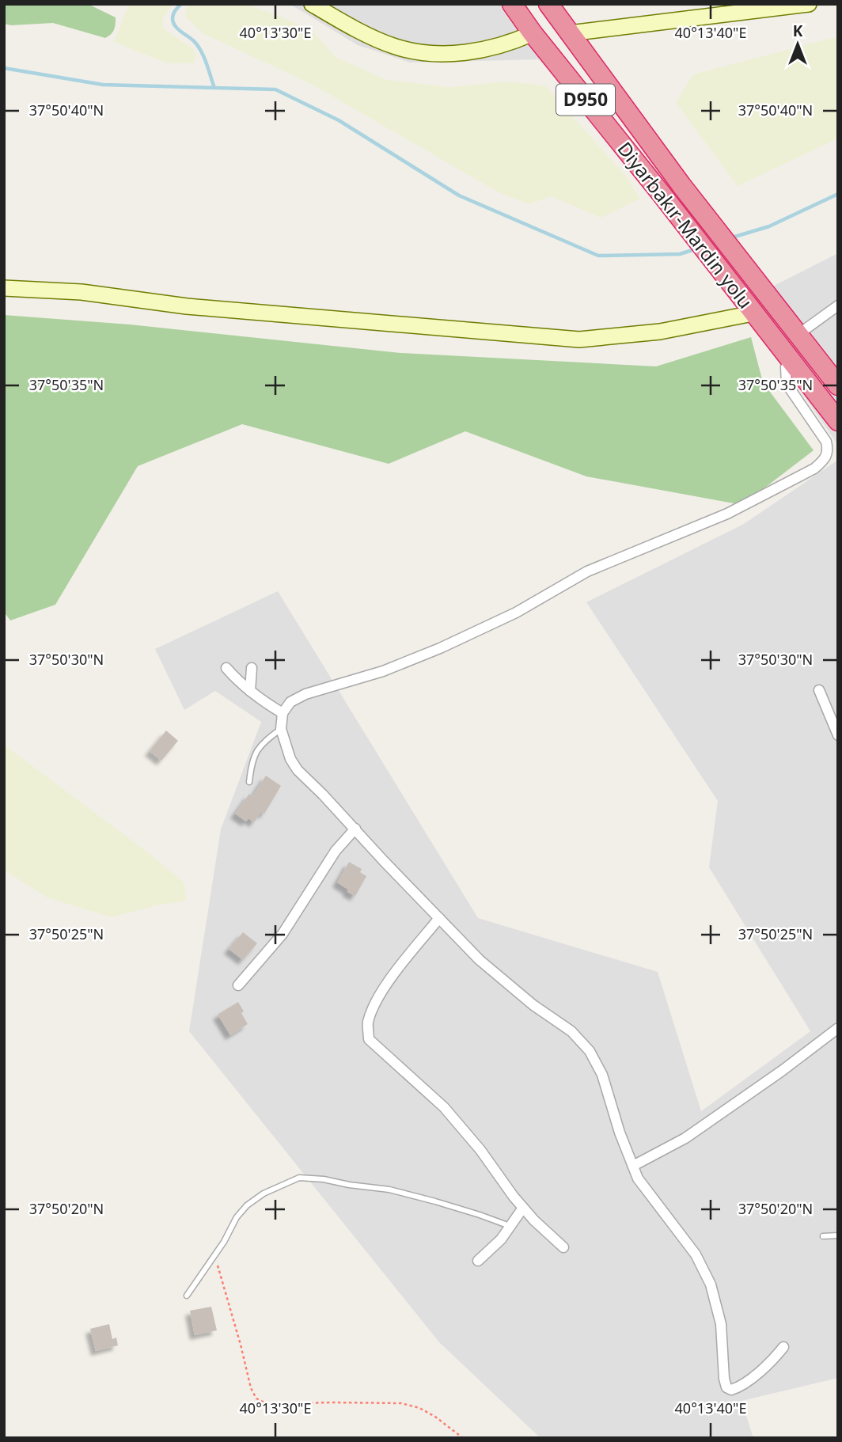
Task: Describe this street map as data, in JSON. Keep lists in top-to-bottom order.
{
  "streets": {
    "highway": ["D950", "Diyarbakır-Mardin yolu"]
  },
  "north": "top",
  "coordinates": [
    "40°13'30\"E",
    "40°13'40\"E",
    "37°50'40\"N",
    "37°50'35\"N",
    "37°50'30\"N",
    "37°50'25\"N",
    "37°50'20\"N"
  ]
}
